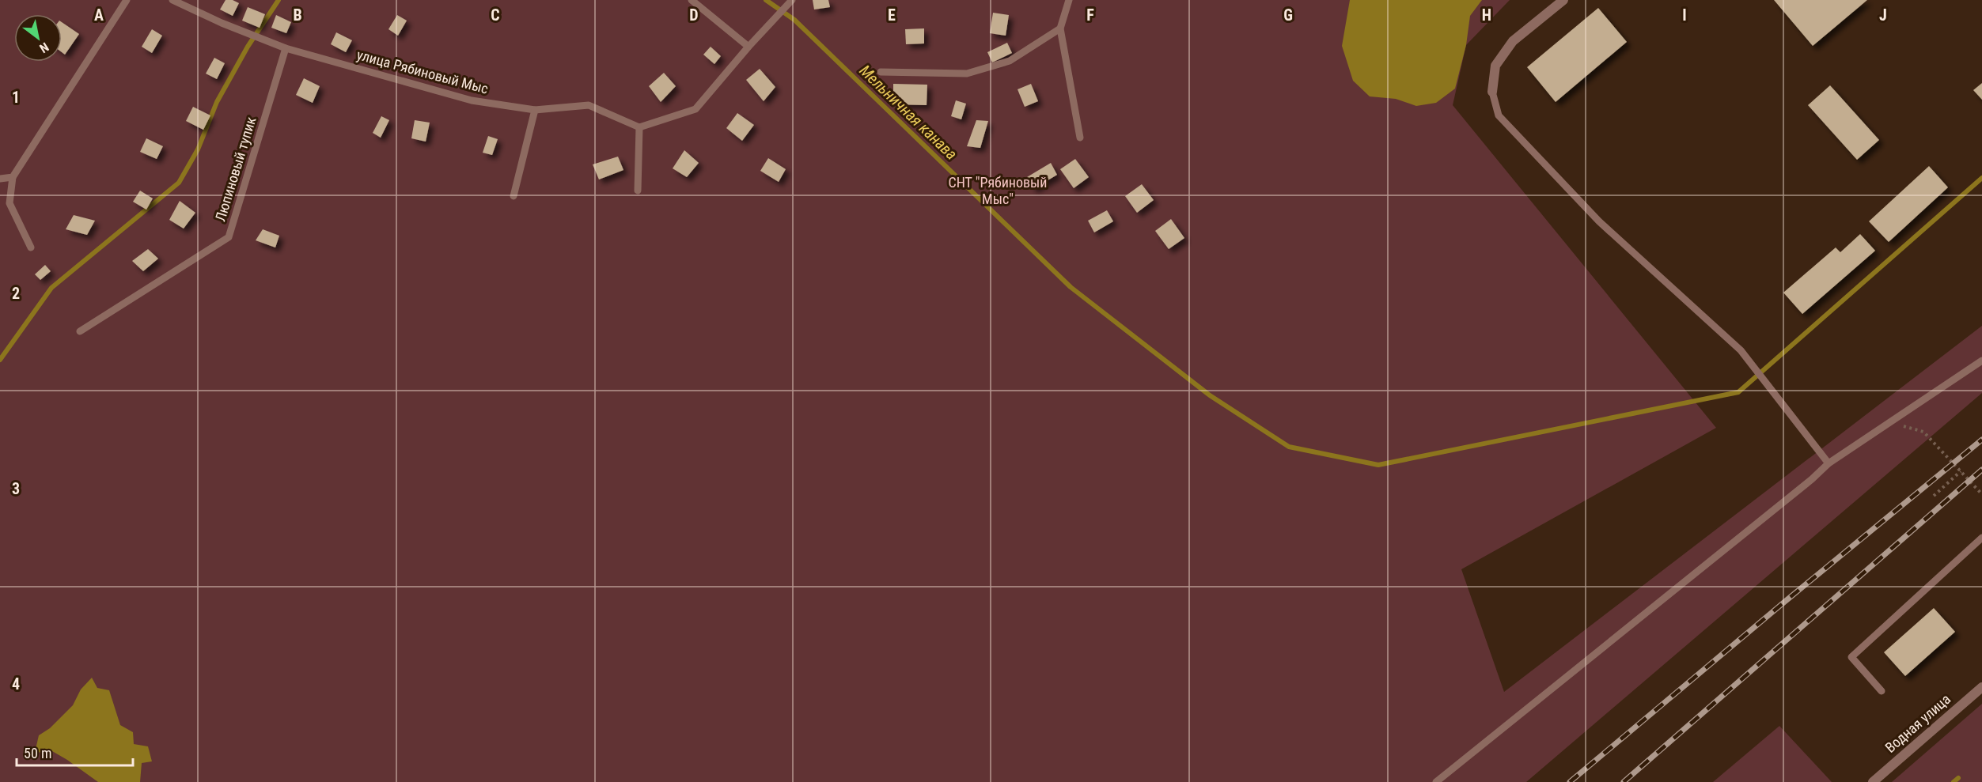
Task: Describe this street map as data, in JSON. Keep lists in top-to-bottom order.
{
  "streets": {
    "street": ["Водная улица"],
    "lane": ["улица Рябиновый Мыс", "Люпиновый тупик"]
  },
  "crossings": [
    ["улица Рябиновый Мыс", "Люпиновый тупик"]
  ],
  "water": ["Мельничная канава"],
  "parks": ["СНТ \"Рябиновый Мыс\""],
  "scale_bar": "50 m",
  "north": "bottom right",
  "grid": {
    "columns": [
      "A",
      "B",
      "C",
      "D",
      "E",
      "F",
      "G",
      "H",
      "I",
      "J"
    ],
    "rows": [
      "1",
      "2",
      "3",
      "4"
    ]
  }
}
